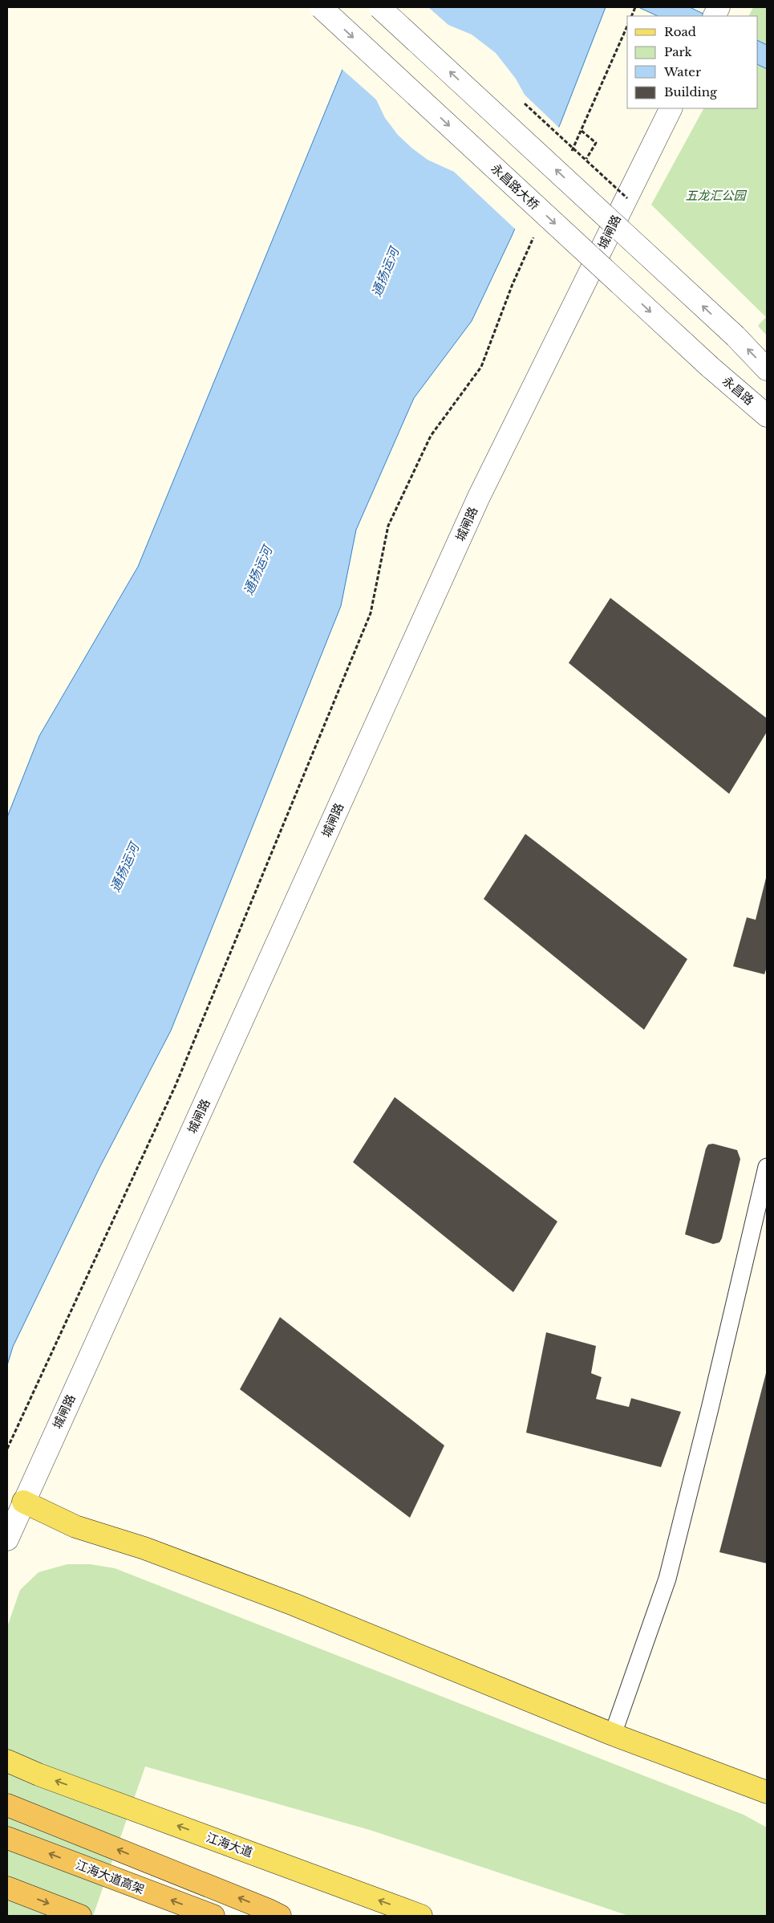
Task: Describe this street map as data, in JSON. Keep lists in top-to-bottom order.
{
  "streets": {
    "highway": ["江海大道高架"],
    "main road": ["江海大道"],
    "street": ["永昌路大桥", "城闸路", "永昌路"]
  },
  "crossings": [
    ["永昌路大桥", "永昌路"]
  ],
  "one_way": ["江海大道"],
  "water": ["通扬运河"],
  "parks": ["五龙汇公园"],
  "legend": [
    "Road",
    "Park",
    "Water",
    "Building"
  ]
}
